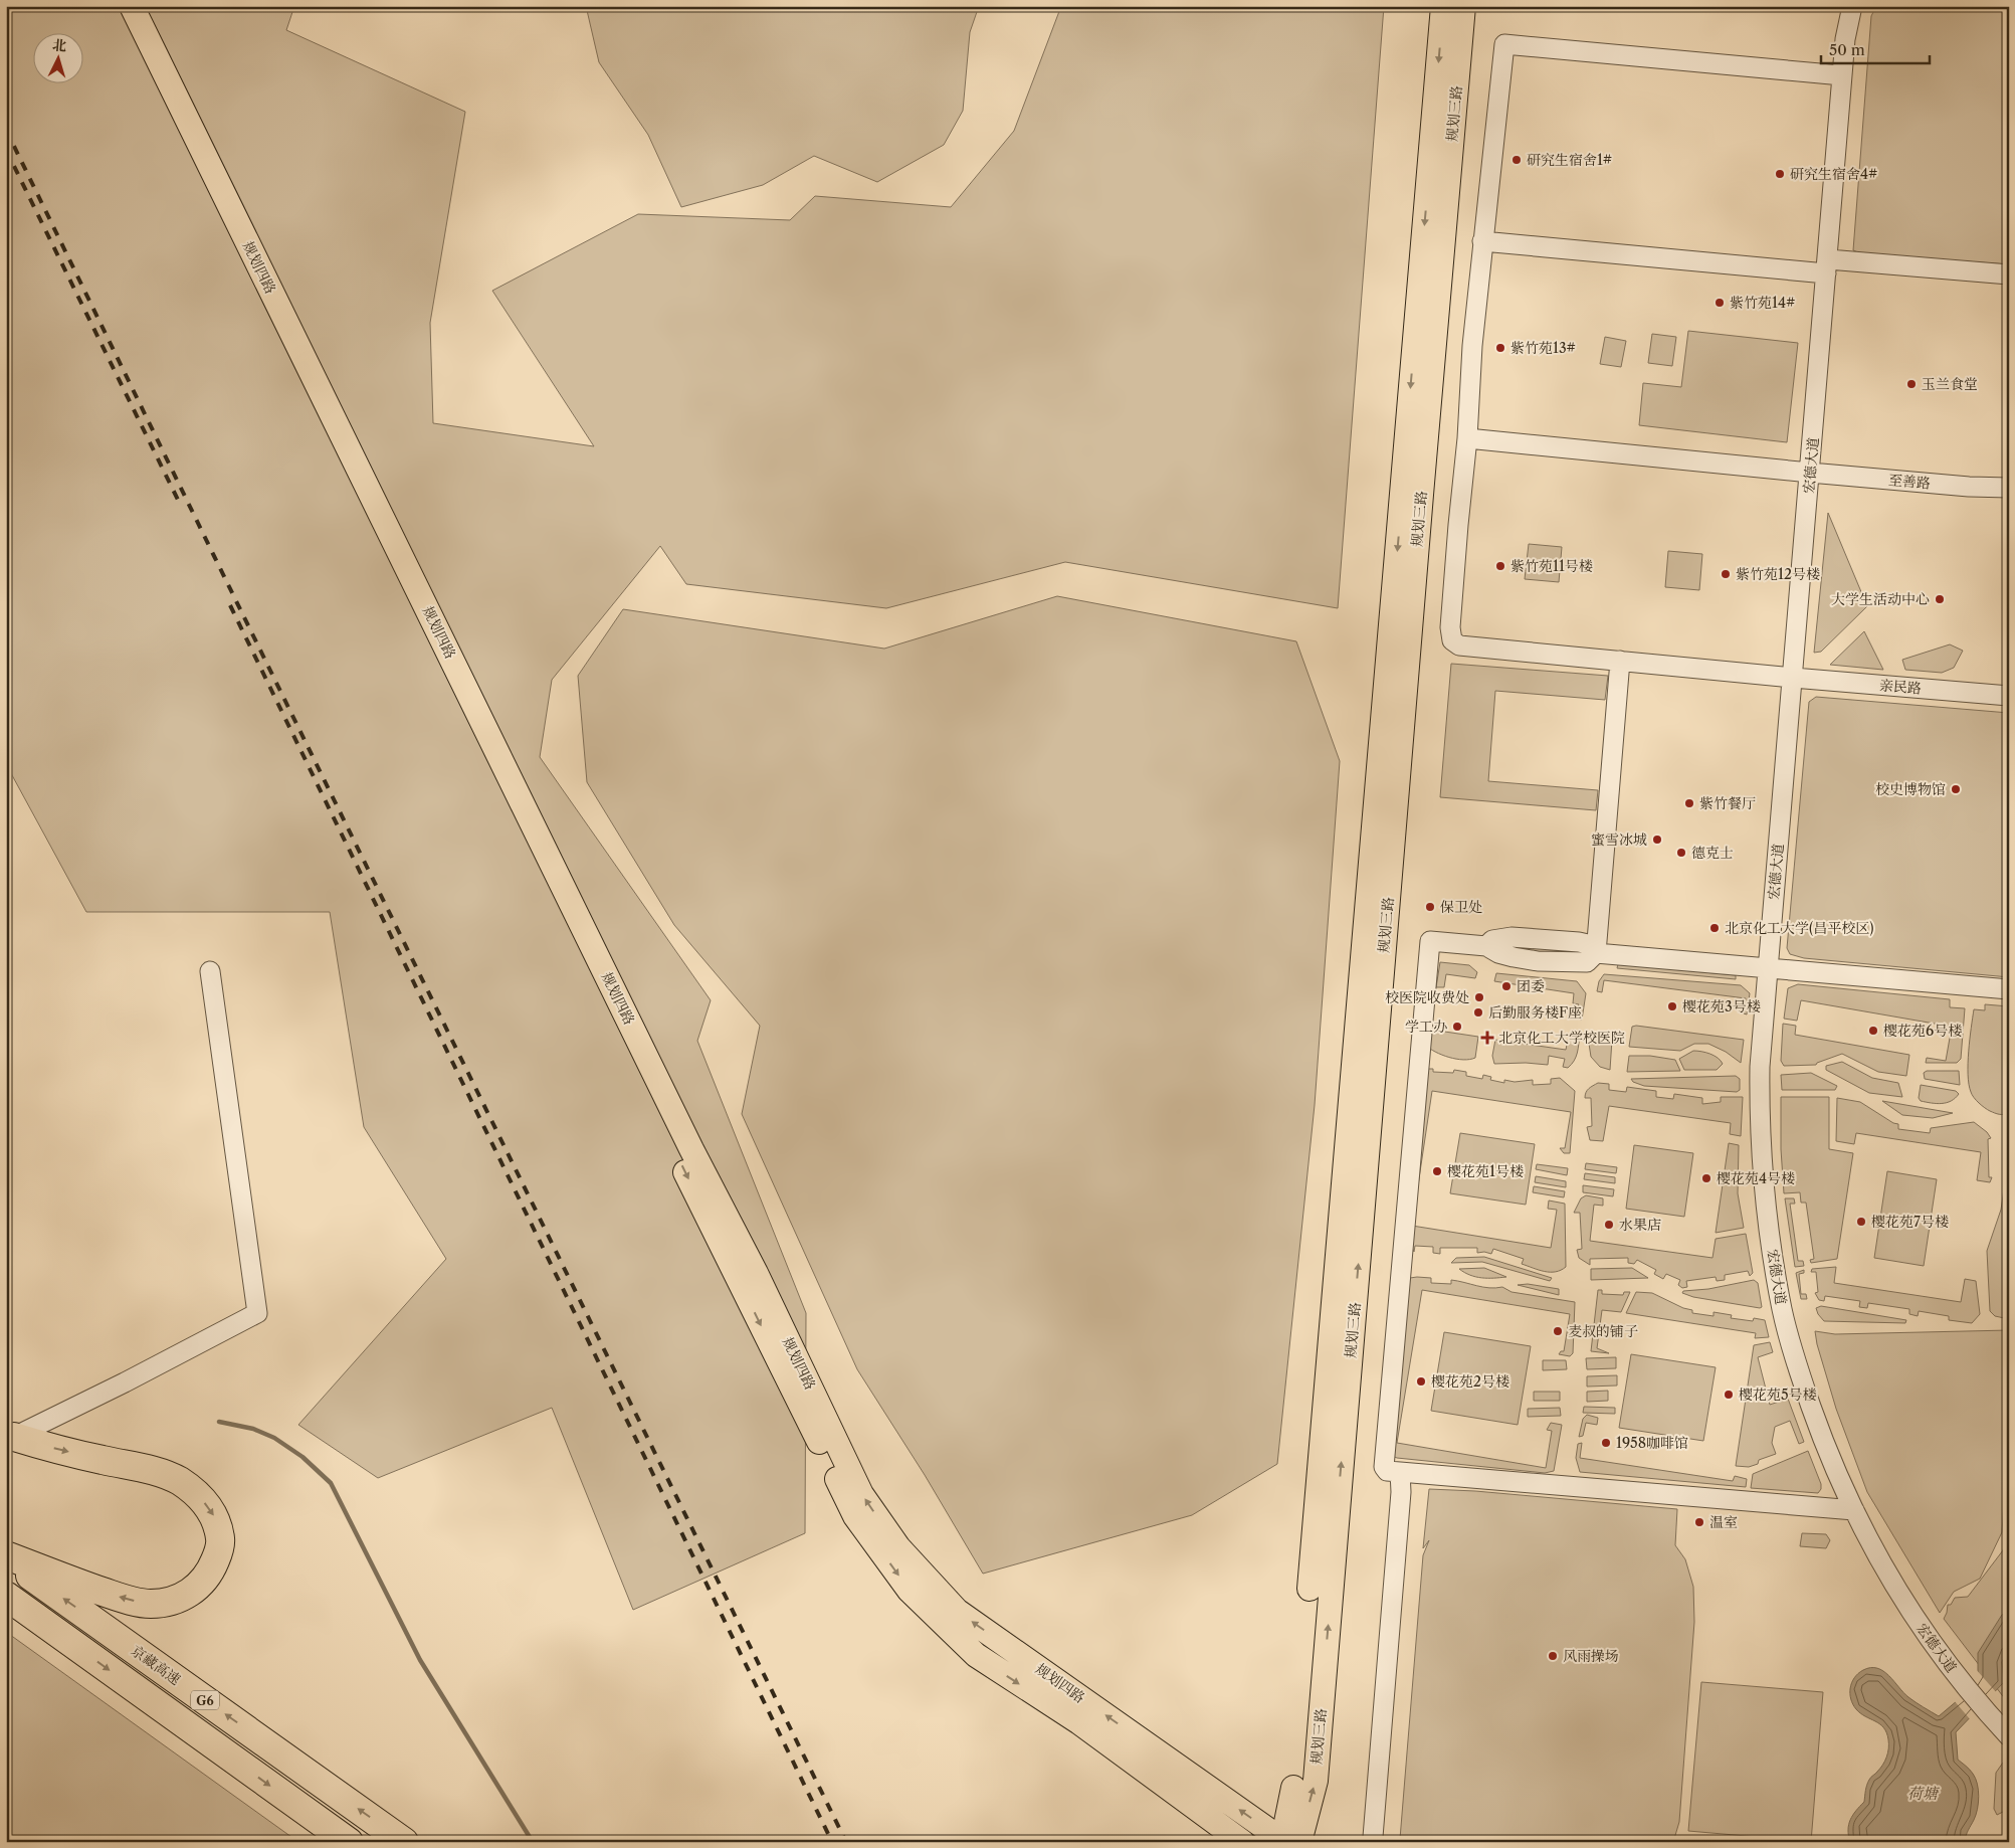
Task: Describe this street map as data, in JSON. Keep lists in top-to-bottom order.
{
  "streets": {
    "highway": ["京藏高速", "G6"],
    "main road": ["规划三路", "规划四路"],
    "street": ["宏德大道", "至善路", "亲民路"]
  },
  "crossings": [
    ["规划三路", "规划四路"],
    ["宏德大道", "至善路"],
    ["宏德大道", "亲民路"],
    ["至善路", "亲民路"]
  ],
  "water": ["荷塘"],
  "places": {
    "other": [
      "研究生宿舍1#",
      "研究生宿舍4#",
      "紫竹苑14#",
      "紫竹苑13#",
      "玉兰食堂",
      "紫竹苑11号楼",
      "紫竹苑12号楼",
      "大学生活动中心",
      "校史博物馆",
      "紫竹餐厅",
      "蜜雪冰城",
      "德克士",
      "保卫处",
      "北京化工大学(昌平校区)",
      "团委",
      "校医院收费处",
      "樱花苑3号楼",
      "后勤服务楼F座",
      "学工办",
      "樱花苑6号楼",
      "樱花苑1号楼",
      "樱花苑4号楼",
      "樱花苑7号楼",
      "水果店",
      "麦叔的铺子",
      "樱花苑2号楼",
      "樱花苑5号楼",
      "1958咖啡馆",
      "温室",
      "风雨操场"
    ],
    "health": ["北京化工大学校医院"]
  },
  "scale_bar": "50 m",
  "north": "top"
}
